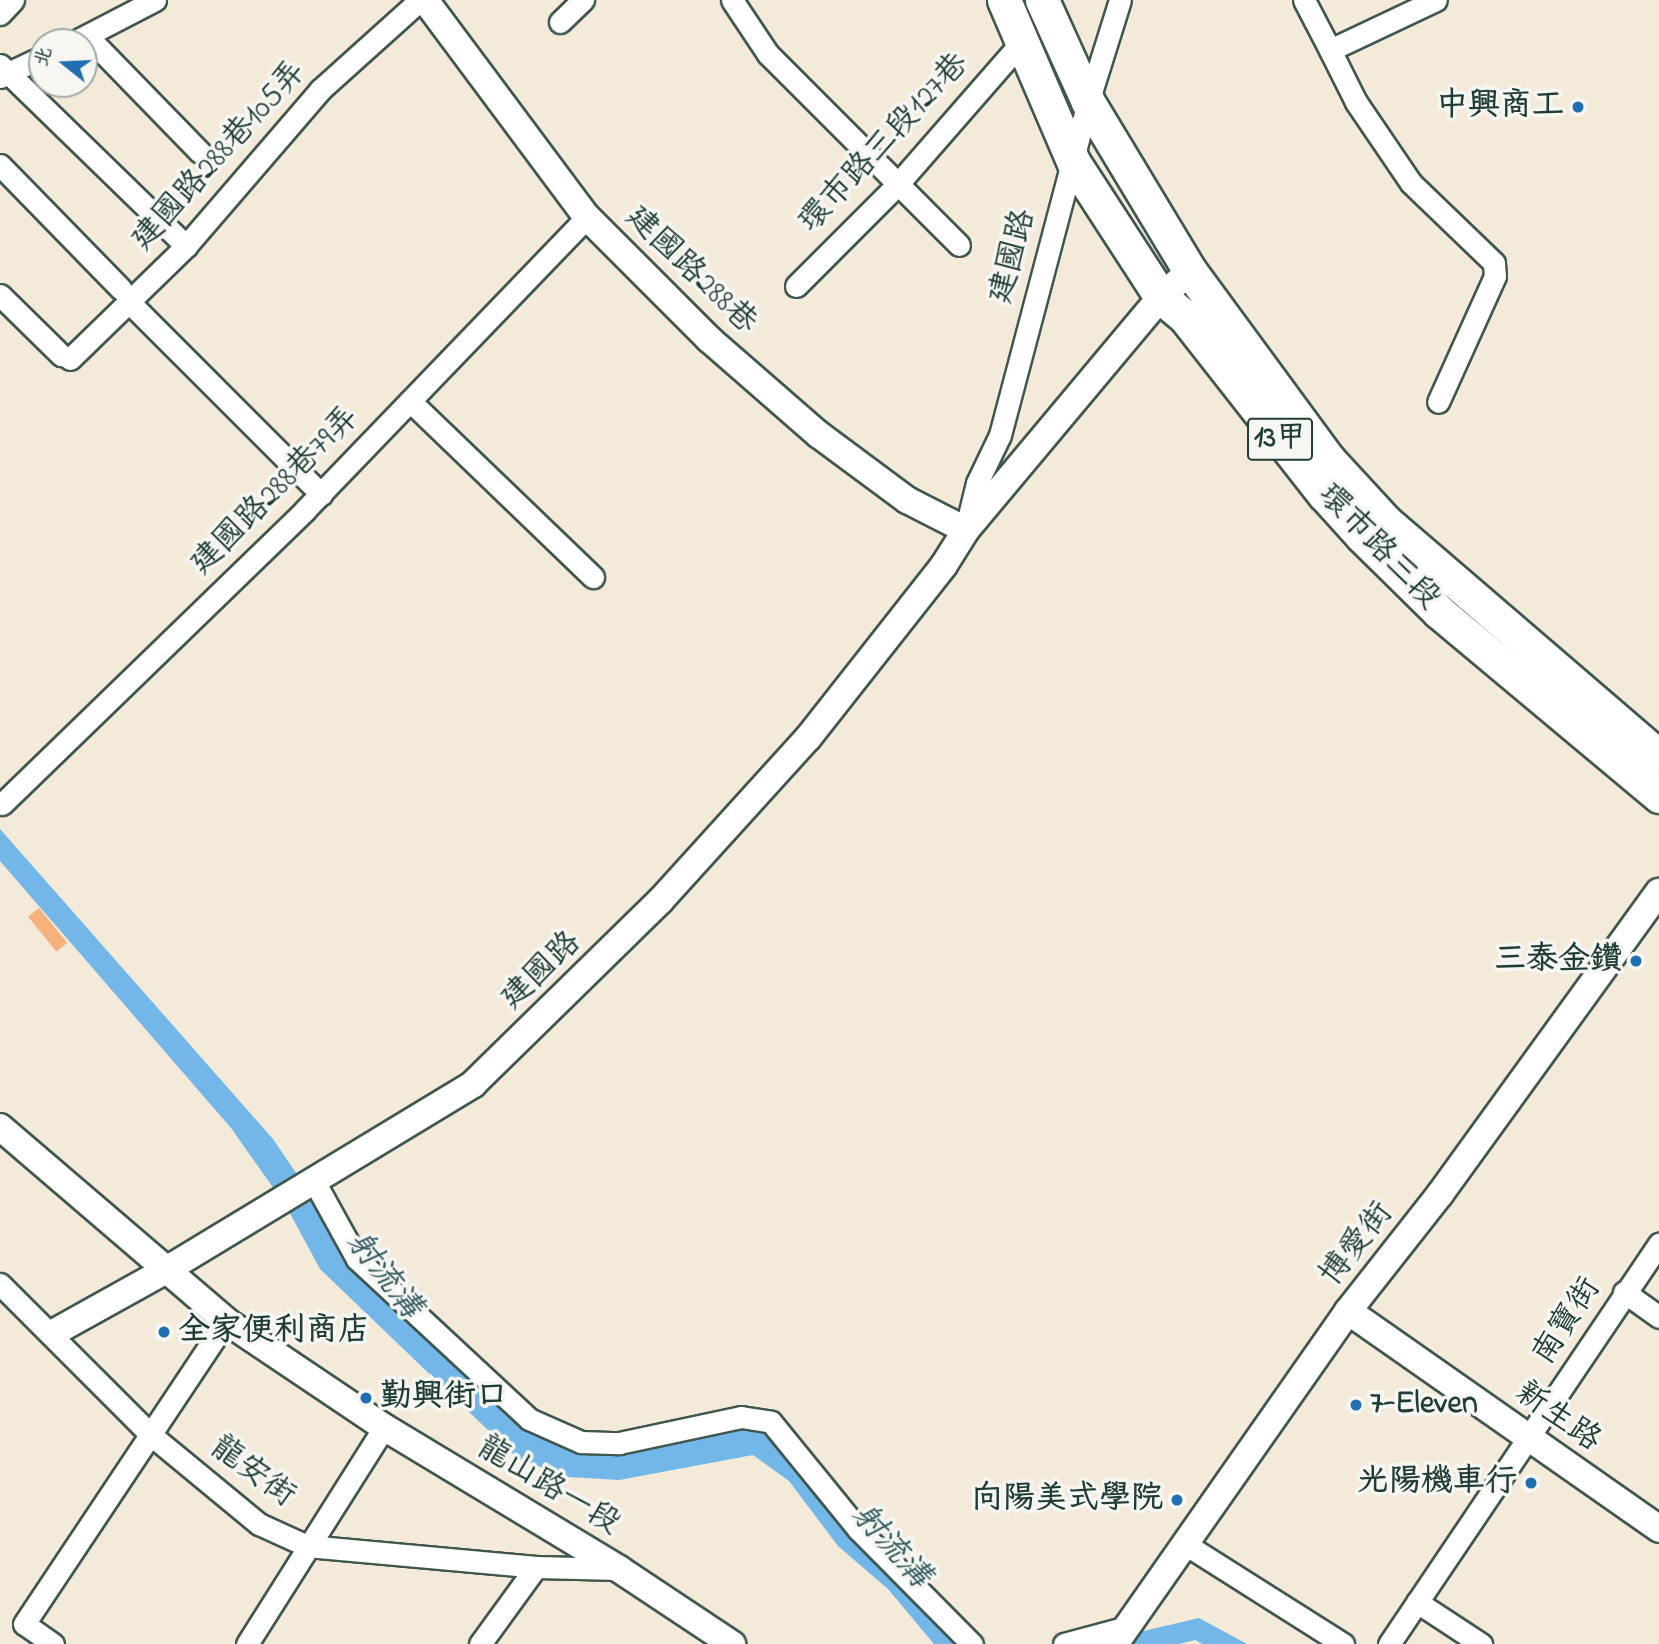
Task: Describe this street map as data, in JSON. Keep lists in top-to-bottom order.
{
  "streets": {
    "main road": ["13甲", "環市路三段"],
    "street": [
      "環市路三段127巷",
      "建國路288巷105弄",
      "建國路",
      "建國路288巷",
      "建國路288巷79弄",
      "博愛街",
      "南寶街",
      "新生路",
      "龍安街",
      "龍山路一段"
    ]
  },
  "crossings": [
    ["環市路三段127巷", "環市路三段"],
    ["建國路288巷105弄", "建國路288巷"],
    ["建國路", "建國路288巷"],
    ["建國路", "環市路三段"],
    ["建國路", "龍安街"],
    ["建國路", "龍山路一段"],
    ["建國路288巷", "建國路288巷79弄"],
    ["博愛街", "新生路"],
    ["南寶街", "新生路"],
    ["龍安街", "龍山路一段"]
  ],
  "water": ["射流溝"],
  "places": [
    "中興商工",
    "三泰金鑽",
    "全家便利商店",
    "勤興街口",
    "7-Eleven",
    "光陽機車行",
    "向陽美式學院"
  ],
  "north": "left"
}
